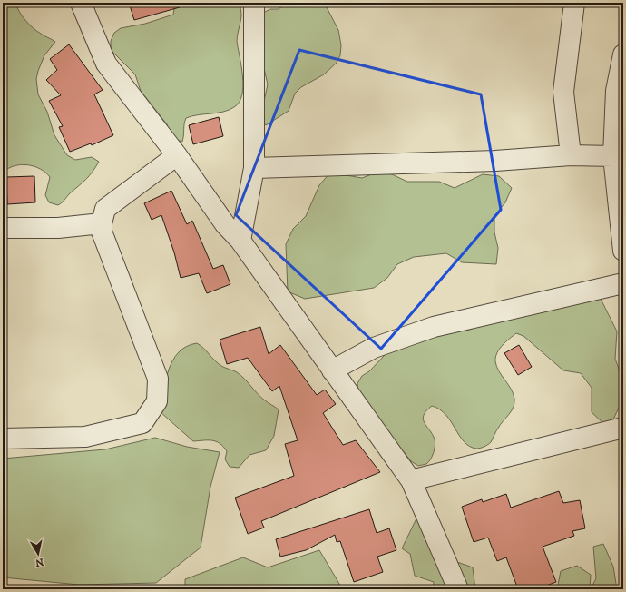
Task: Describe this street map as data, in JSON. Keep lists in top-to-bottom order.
{
  "north": "bottom"
}
